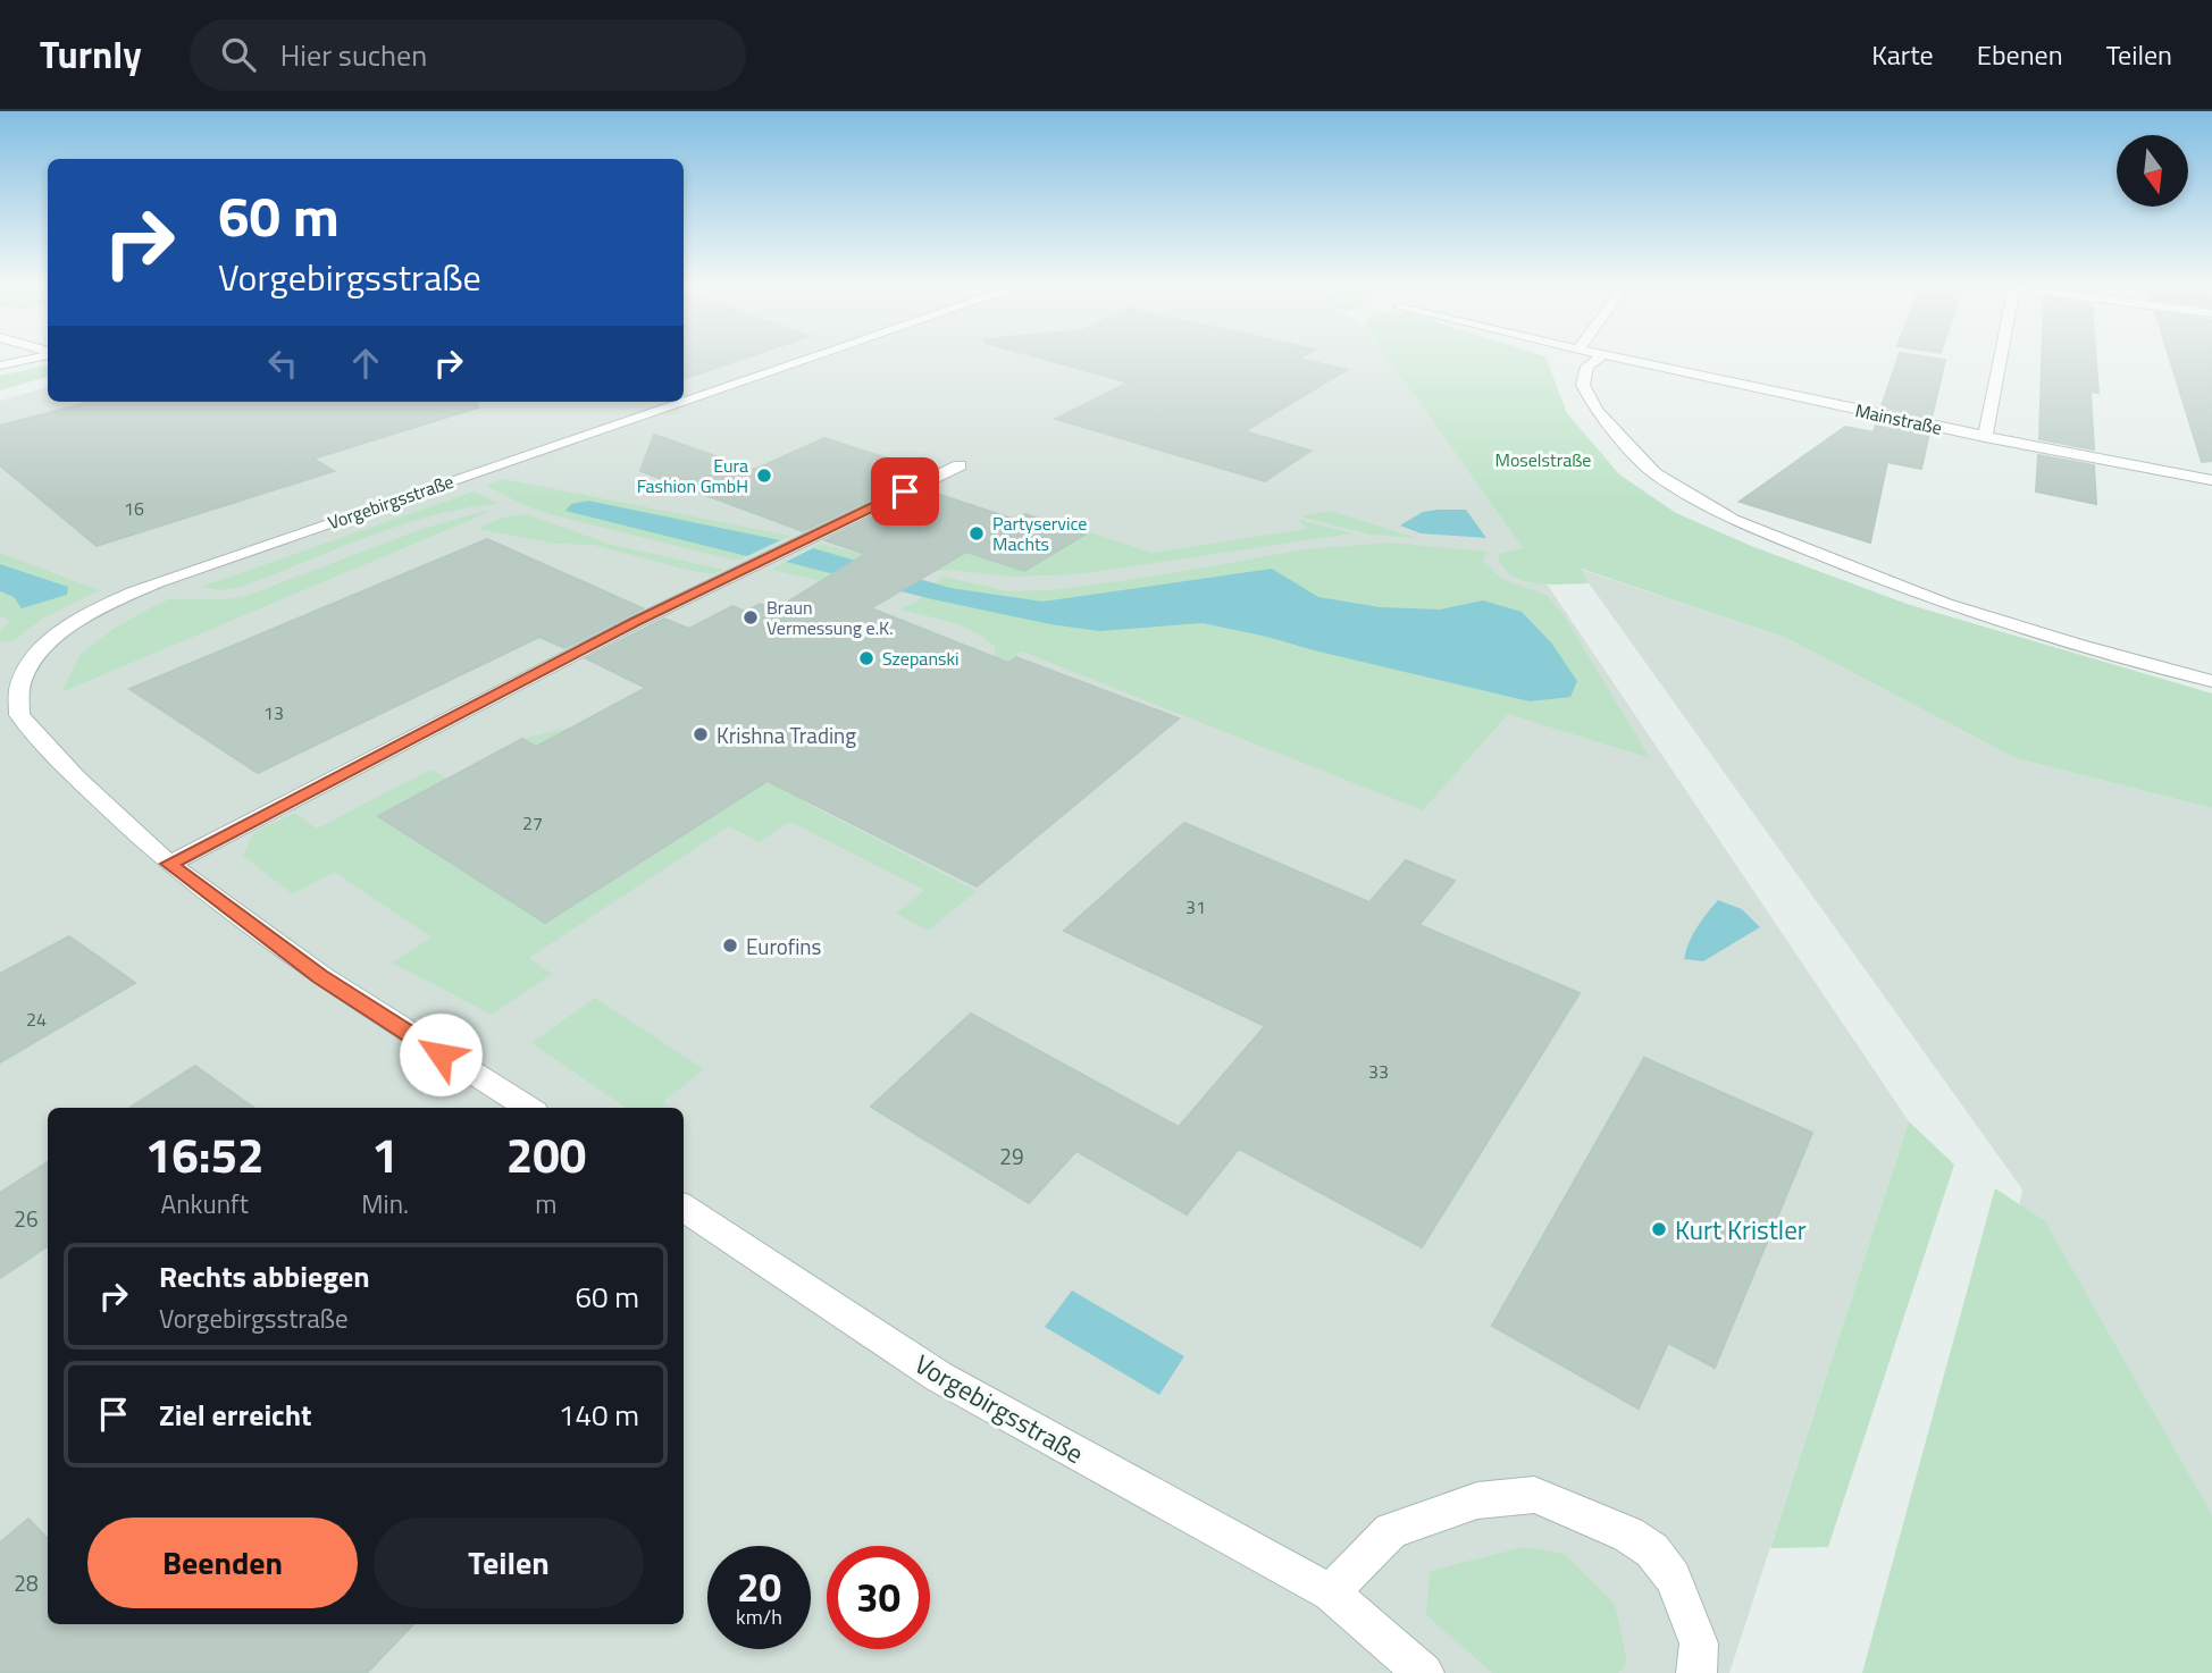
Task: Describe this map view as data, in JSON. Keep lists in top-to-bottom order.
{
  "streets": {
    "street": ["Mainstraße", "Vorgebirgsstraße"]
  },
  "parks": ["Moselstraße"],
  "places": [
    "Eura Fashion GmbH",
    "Partyservice Machts",
    "Braun Vermessung e.K.",
    "Szepanski",
    "Krishna Trading",
    "Eurofins",
    "Kurt Kristler"
  ],
  "house_numbers": [
    "16",
    "13",
    "27",
    "31",
    "24",
    "33",
    "29",
    "26",
    "28"
  ],
  "north": "bottom",
  "page": {
    "header": "Turnly",
    "search": "Hier suchen",
    "nav": ["Karte", "Ebenen", "Teilen"],
    "turn": ["60 m", "Vorgebirgsstraße"],
    "eta": [
      "16:52",
      "Ankunft",
      "1",
      "Min.",
      "200",
      "m"
    ],
    "list": [
      {
        "name": "Rechts abbiegen",
        "note": "Vorgebirgsstraße",
        "value": "60 m"
      },
      {
        "name": "Ziel erreicht",
        "value": "140 m"
      }
    ],
    "buttons": ["Beenden", "Teilen"],
    "speed": "20 km/h",
    "limit": "30"
  }
}
